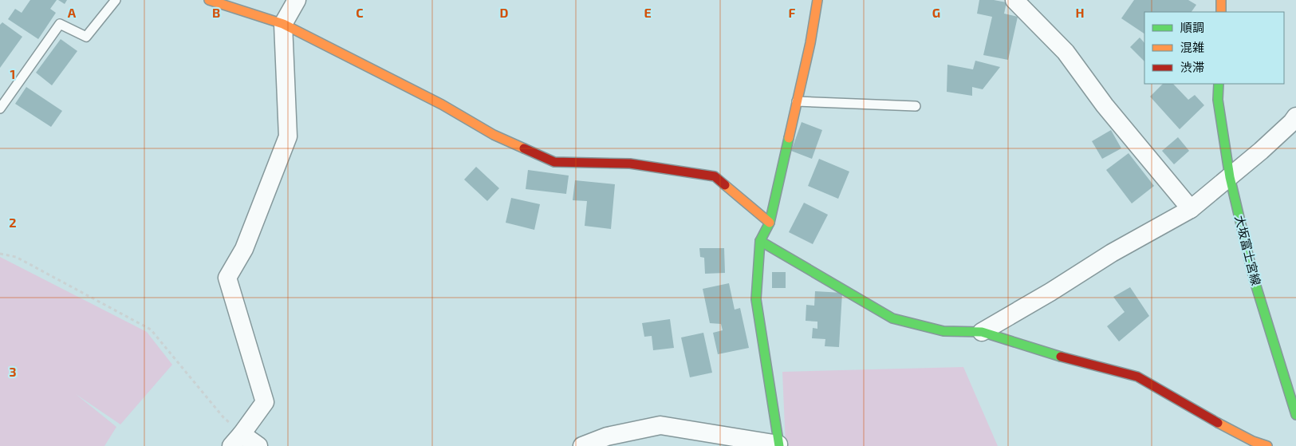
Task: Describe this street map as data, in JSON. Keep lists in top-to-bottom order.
{
  "streets": {
    "street": ["大坂富士宮線"]
  },
  "legend": ["順調", "混雑", "渋滞"],
  "grid": {
    "columns": [
      "A",
      "B",
      "C",
      "D",
      "E",
      "F",
      "G",
      "H"
    ],
    "rows": ["1", "2", "3"]
  }
}
